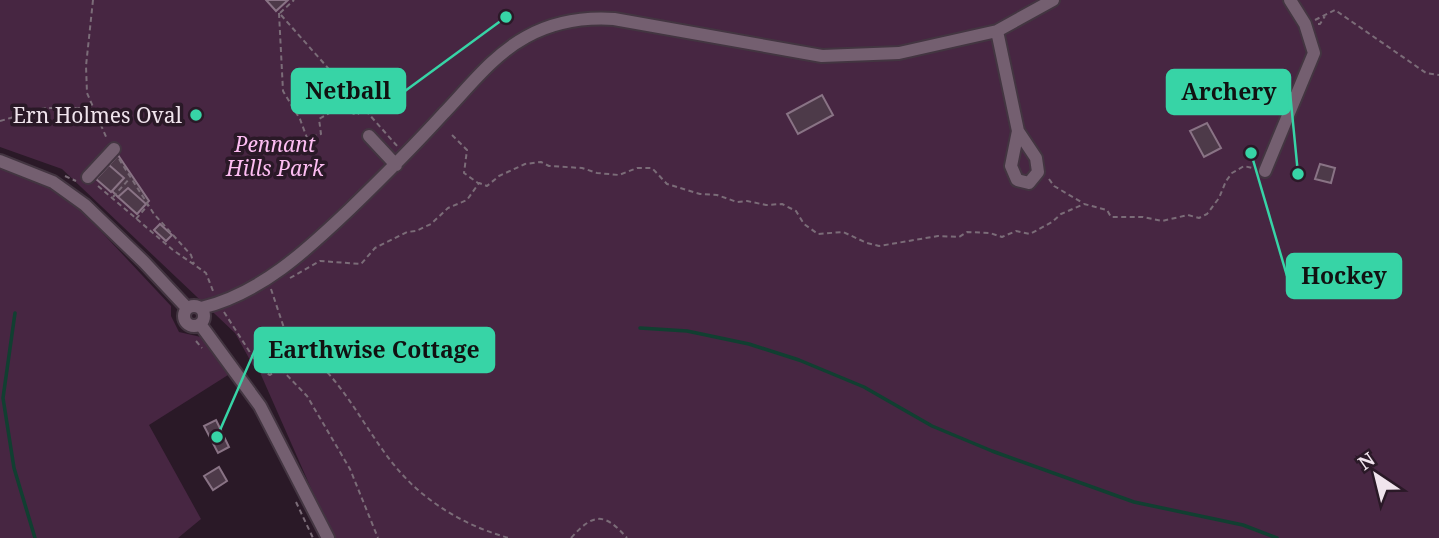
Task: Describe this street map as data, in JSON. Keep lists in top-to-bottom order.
{
  "parks": ["Pennant Hills Park"],
  "places": [
    "Netball",
    "Ern Holmes Oval",
    "Hockey",
    "Archery",
    "Earthwise Cottage"
  ],
  "north": "top left"
}
